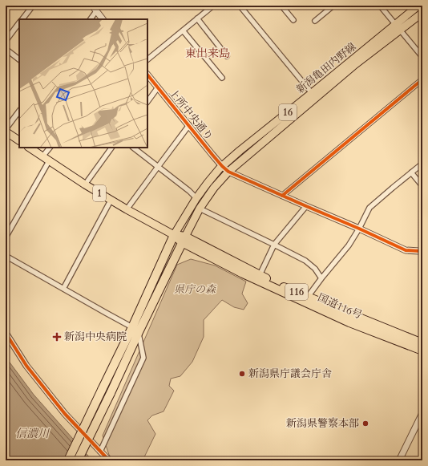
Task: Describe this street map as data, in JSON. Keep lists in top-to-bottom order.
{
  "streets": {
    "highway": ["116", "国道116号"],
    "main road": ["新潟亀田内野線", "16", "1"],
    "street": ["上所中央通り"]
  },
  "crossings": [
    ["新潟亀田内野線", "上所中央通り"],
    ["新潟亀田内野線", "1"],
    ["新潟亀田内野線", "国道116号"],
    ["1", "国道116号"]
  ],
  "districts": ["東出来島"],
  "water": ["信濃川"],
  "parks": ["県庁の森"],
  "places": {
    "health": ["新潟中央病院"],
    "other": ["新潟県庁議会庁舎", "新潟県警察本部"]
  }
}
